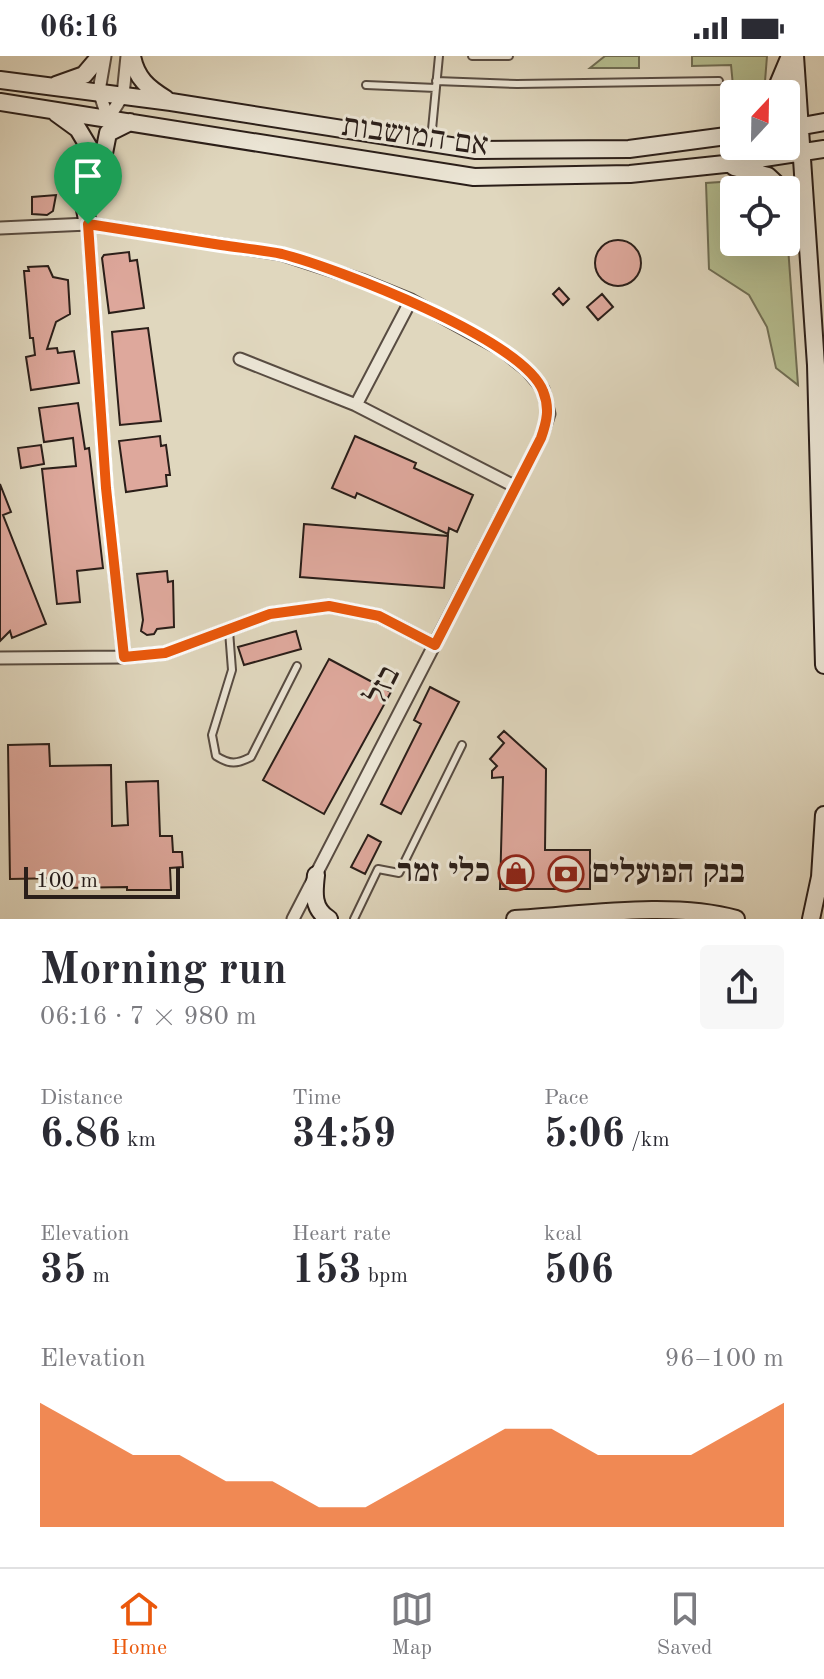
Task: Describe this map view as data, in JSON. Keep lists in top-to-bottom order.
{
  "streets": {
    "main road": ["אם המושבות"],
    "street": ["בזל"]
  },
  "places": {
    "shop": ["כלי זמר"],
    "bank": ["בנק הפועלים"]
  },
  "scale_bar": "100 m",
  "north": "top",
  "page": {
    "status": "06:16",
    "scale": "100 m",
    "heading": ["Morning run", "06:16 · 7 × 980 m"],
    "stats": [
      ["Distance", "6.86 km"],
      ["Time", "34:59"],
      ["Pace", "5:06 /km"],
      ["Elevation", "35 m"],
      ["Heart rate", "153 bpm"],
      ["kcal", "506"]
    ],
    "chart": ["Elevation", "96–100 m"],
    "tabs": ["Home", "Map", "Saved"]
  }
}
